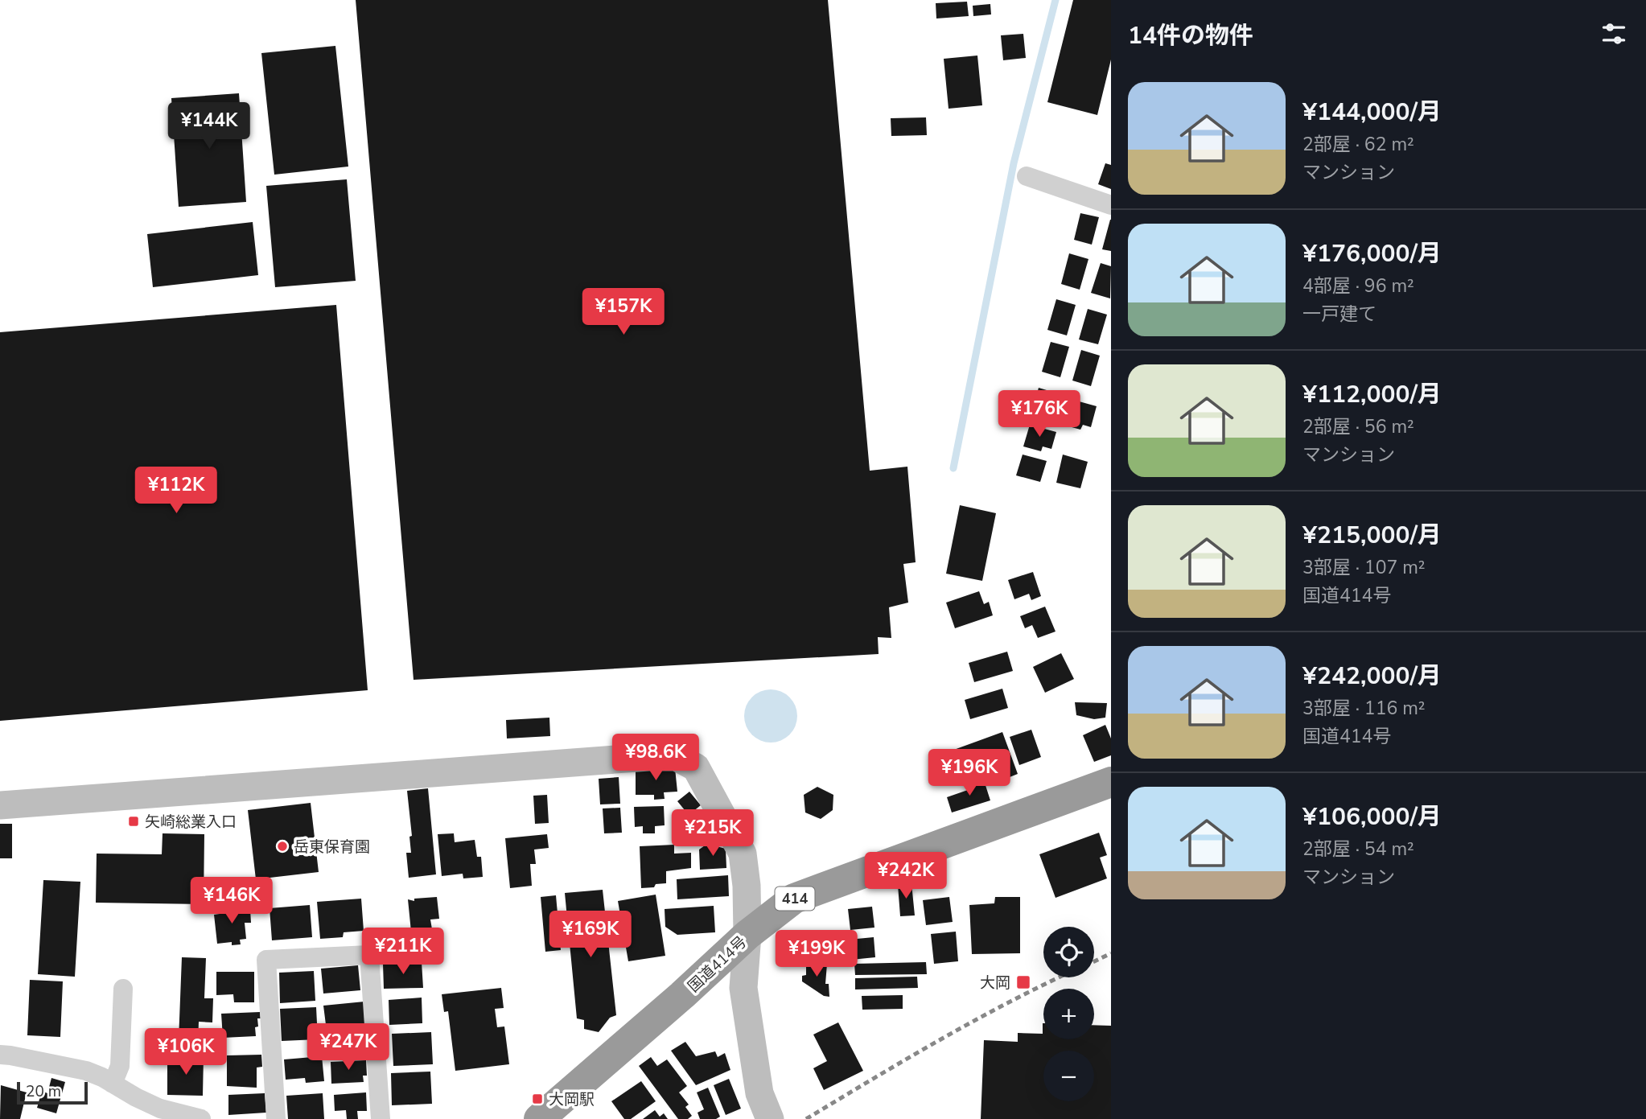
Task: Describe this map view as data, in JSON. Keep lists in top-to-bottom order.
{
  "streets": {
    "highway": ["414", "国道414号"]
  },
  "places": {
    "transit": ["矢崎総業入口", "大岡", "大岡駅"],
    "other": ["岳東保育園"]
  },
  "scale_bar": "20 m",
  "page": {
    "heading": "14件の物件",
    "list": [
      {
        "name": "¥144,000/月",
        "note": "2部屋 · 62 m² · マンション"
      },
      {
        "name": "¥176,000/月",
        "note": "4部屋 · 96 m² · 一戸建て"
      },
      {
        "name": "¥112,000/月",
        "note": "2部屋 · 56 m² · マンション"
      },
      {
        "name": "¥215,000/月",
        "note": "3部屋 · 107 m² · 国道414号"
      },
      {
        "name": "¥242,000/月",
        "note": "3部屋 · 116 m² · 国道414号"
      },
      {
        "name": "¥106,000/月",
        "note": "2部屋 · 54 m² · マンション"
      }
    ],
    "price": [
      "¥144K",
      "¥157K",
      "¥176K",
      "¥112K",
      "¥98.6K",
      "¥196K",
      "¥215K",
      "¥242K",
      "¥146K",
      "¥169K",
      "¥211K",
      "¥199K",
      "¥247K",
      "¥106K"
    ],
    "map_buttons": ["+", "−"],
    "scale": "20 m"
  }
}
